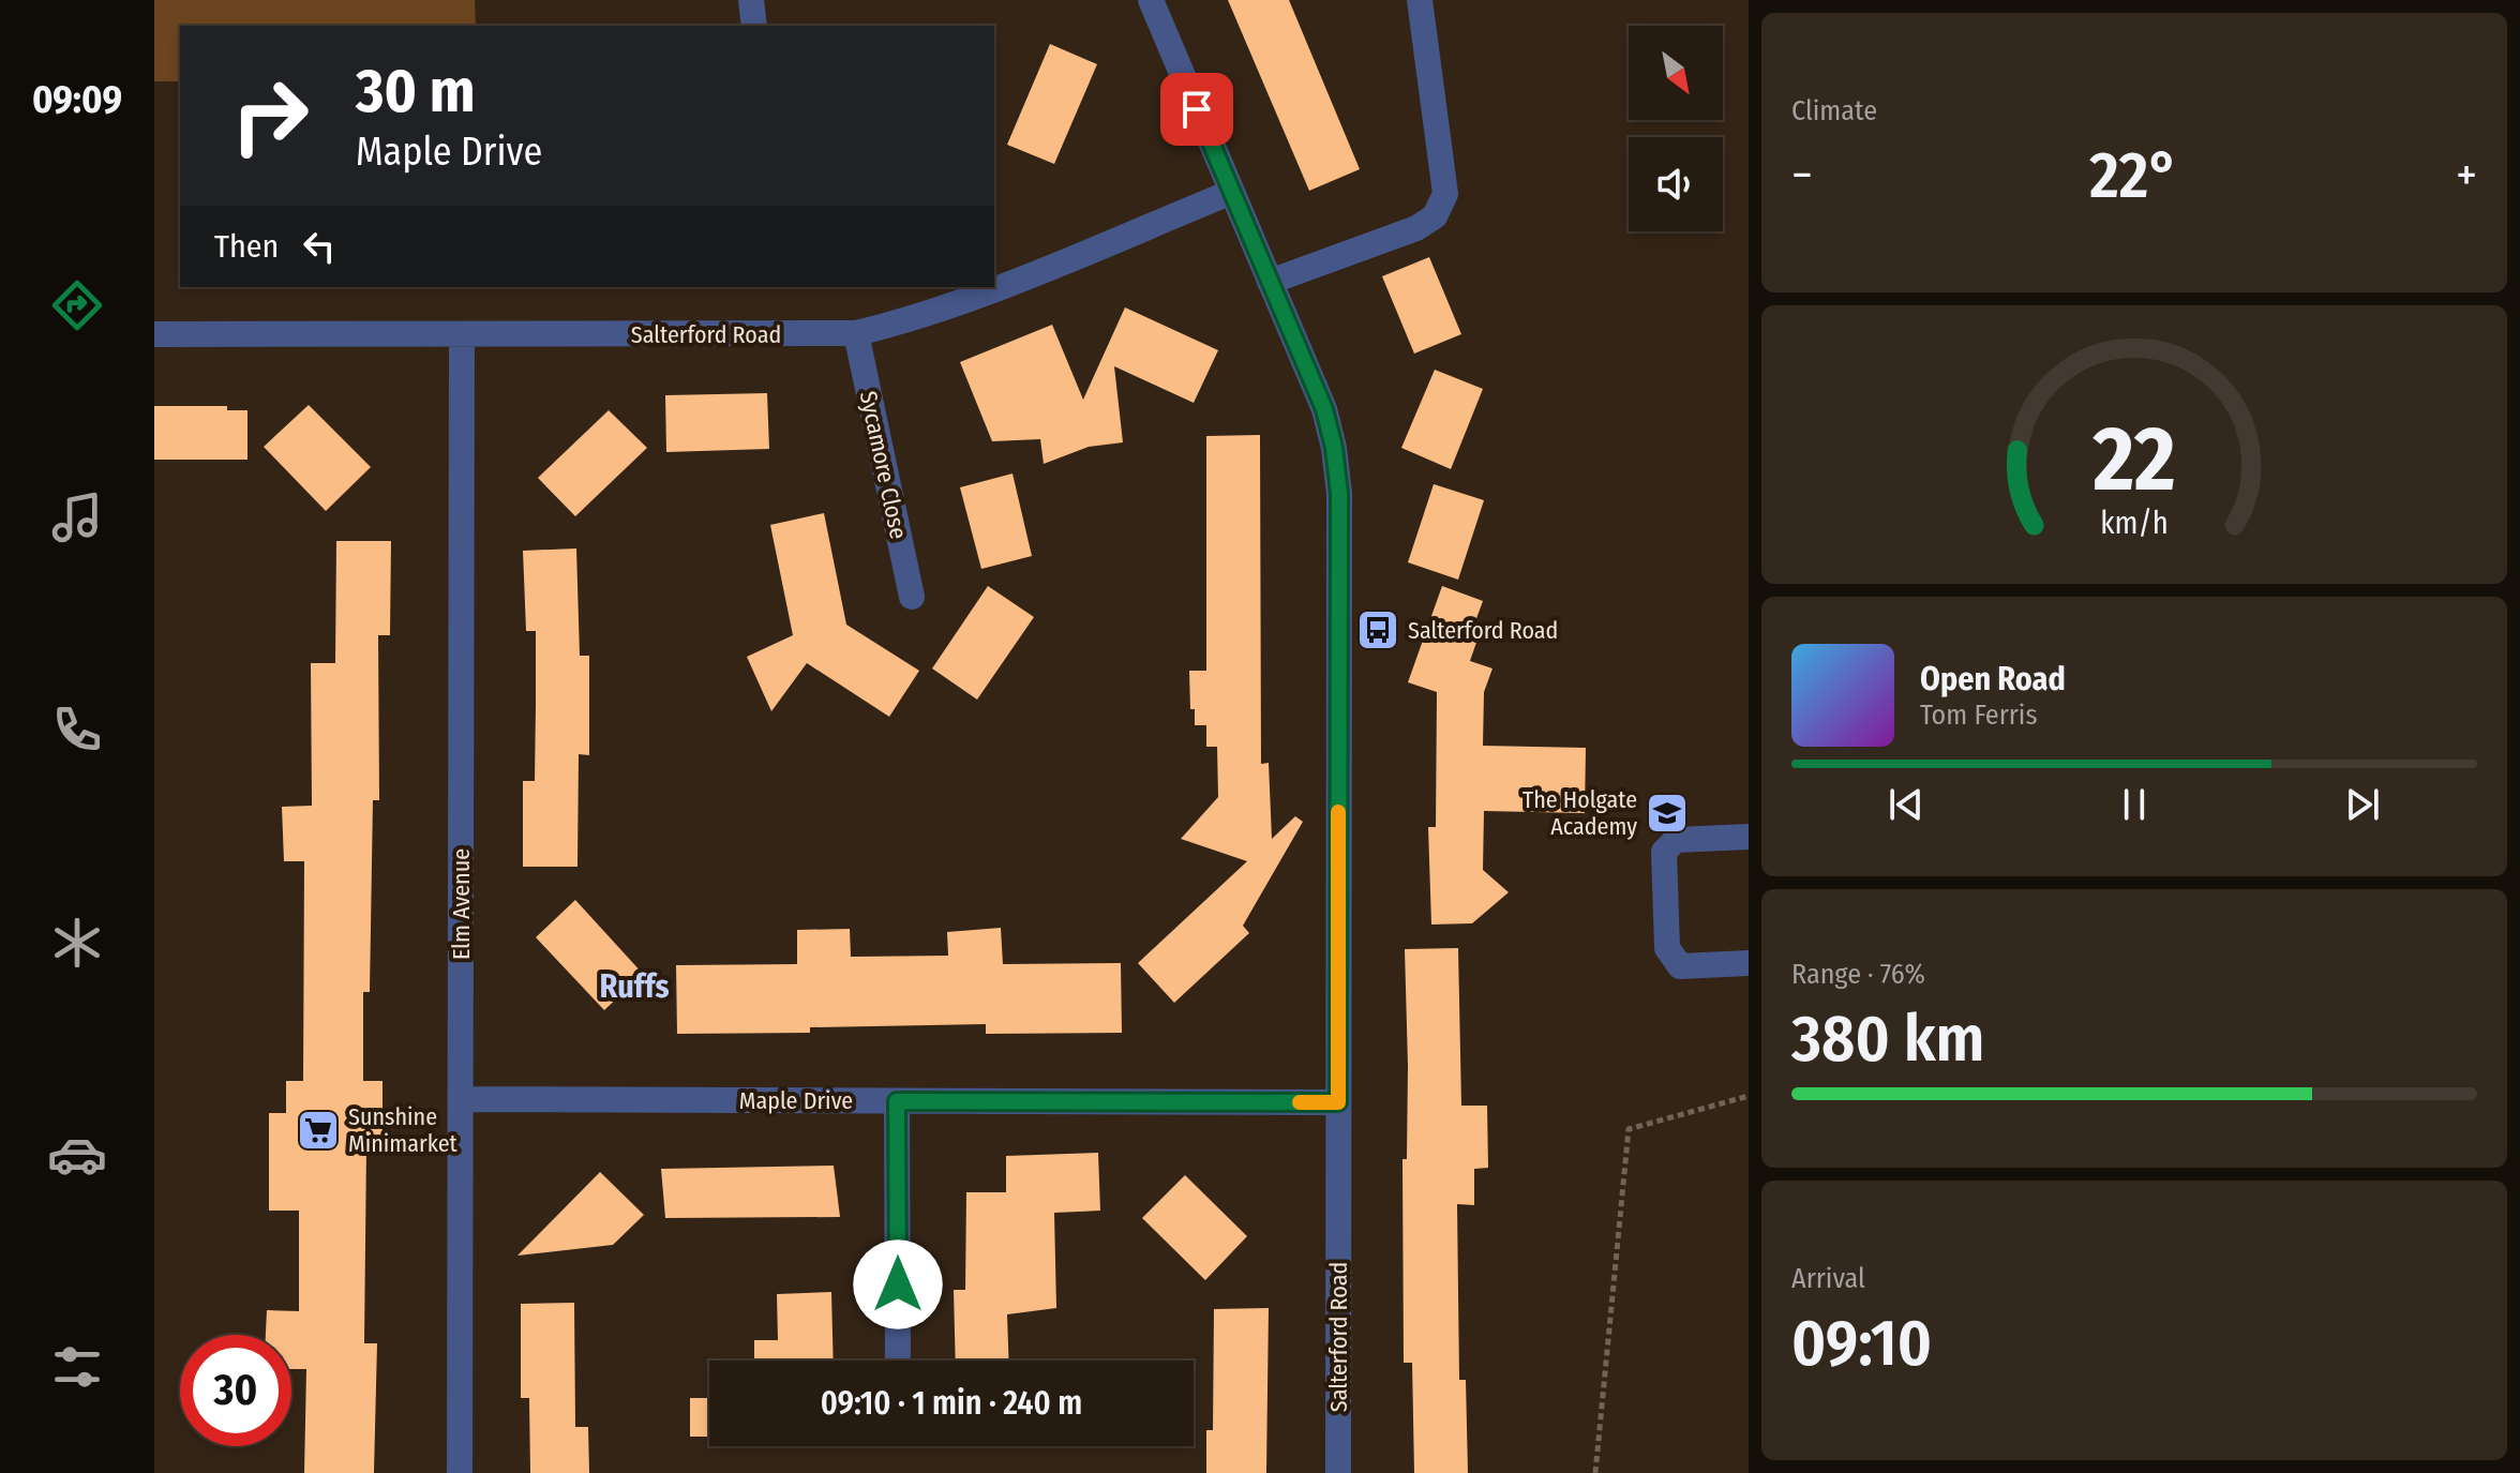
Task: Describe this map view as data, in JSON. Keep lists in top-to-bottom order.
{
  "streets": {
    "street": [
      "Salterford Road",
      "Sycamore Close",
      "Elm Avenue",
      "Maple Drive"
    ]
  },
  "crossings": [
    ["Salterford Road", "Sycamore Close"],
    ["Salterford Road", "Elm Avenue"],
    ["Salterford Road", "Maple Drive"],
    ["Elm Avenue", "Maple Drive"]
  ],
  "districts": ["Ruffs"],
  "places": {
    "bus stop": ["Salterford Road"],
    "school or university": ["The Holgate Academy"],
    "supermarket": ["Sunshine Minimarket"]
  },
  "north": "bottom right",
  "page": {
    "tabs": "09:09",
    "tile": [
      "Climate",
      ["Range · 76%", "380 km"],
      ["Arrival", "09:10"]
    ],
    "turn": ["30 m", "Maple Drive"],
    "heat": ["−", "22°", "+"],
    "then": "Then",
    "song": ["Open Road", "Tom Ferris"],
    "limit": "30",
    "trip": "09:10 · 1 min · 240 m",
    "gauge": ["22", "km/h"]
  }
}
